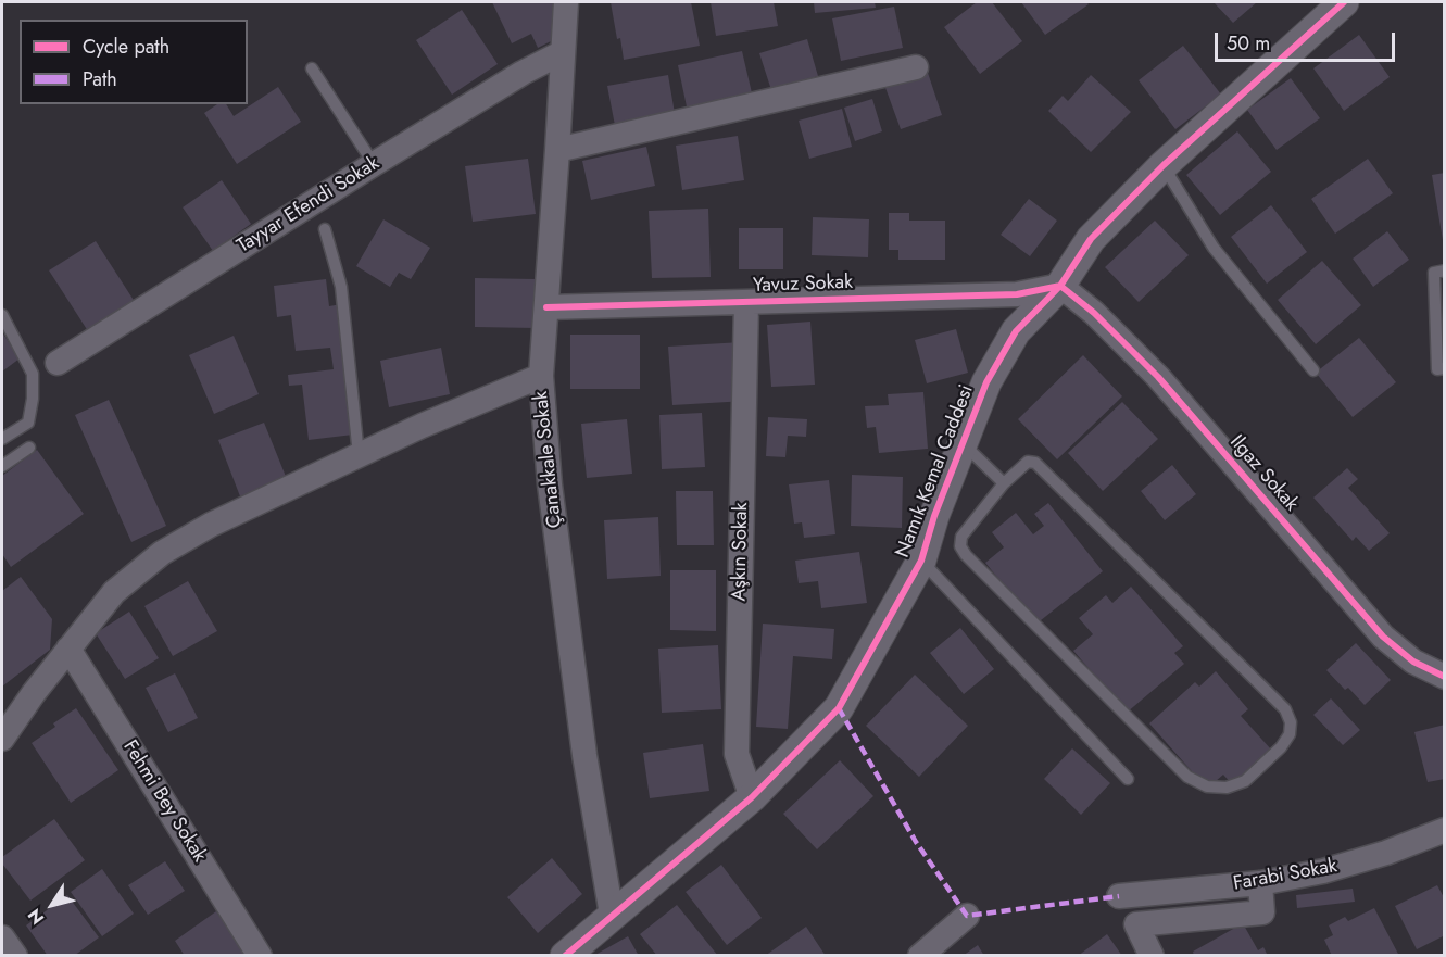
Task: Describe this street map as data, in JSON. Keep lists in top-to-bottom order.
{
  "streets": {
    "street": [
      "Tayyar Efendi Sokak",
      "Yavuz Sokak",
      "Çanakkale Sokak",
      "Namık Kemal Caddesi",
      "Ilgaz Sokak",
      "Aşkın Sokak",
      "Fehmi Bey Sokak",
      "Farabi Sokak"
    ]
  },
  "crossings": [
    ["Tayyar Efendi Sokak", "Çanakkale Sokak"],
    ["Yavuz Sokak", "Çanakkale Sokak"],
    ["Yavuz Sokak", "Namık Kemal Caddesi"],
    ["Yavuz Sokak", "Ilgaz Sokak"],
    ["Yavuz Sokak", "Aşkın Sokak"],
    ["Çanakkale Sokak", "Namık Kemal Caddesi"],
    ["Namık Kemal Caddesi", "Ilgaz Sokak"],
    ["Namık Kemal Caddesi", "Aşkın Sokak"]
  ],
  "legend": ["Cycle path", "Path"],
  "scale_bar": "50 m",
  "north": "bottom left"
}
